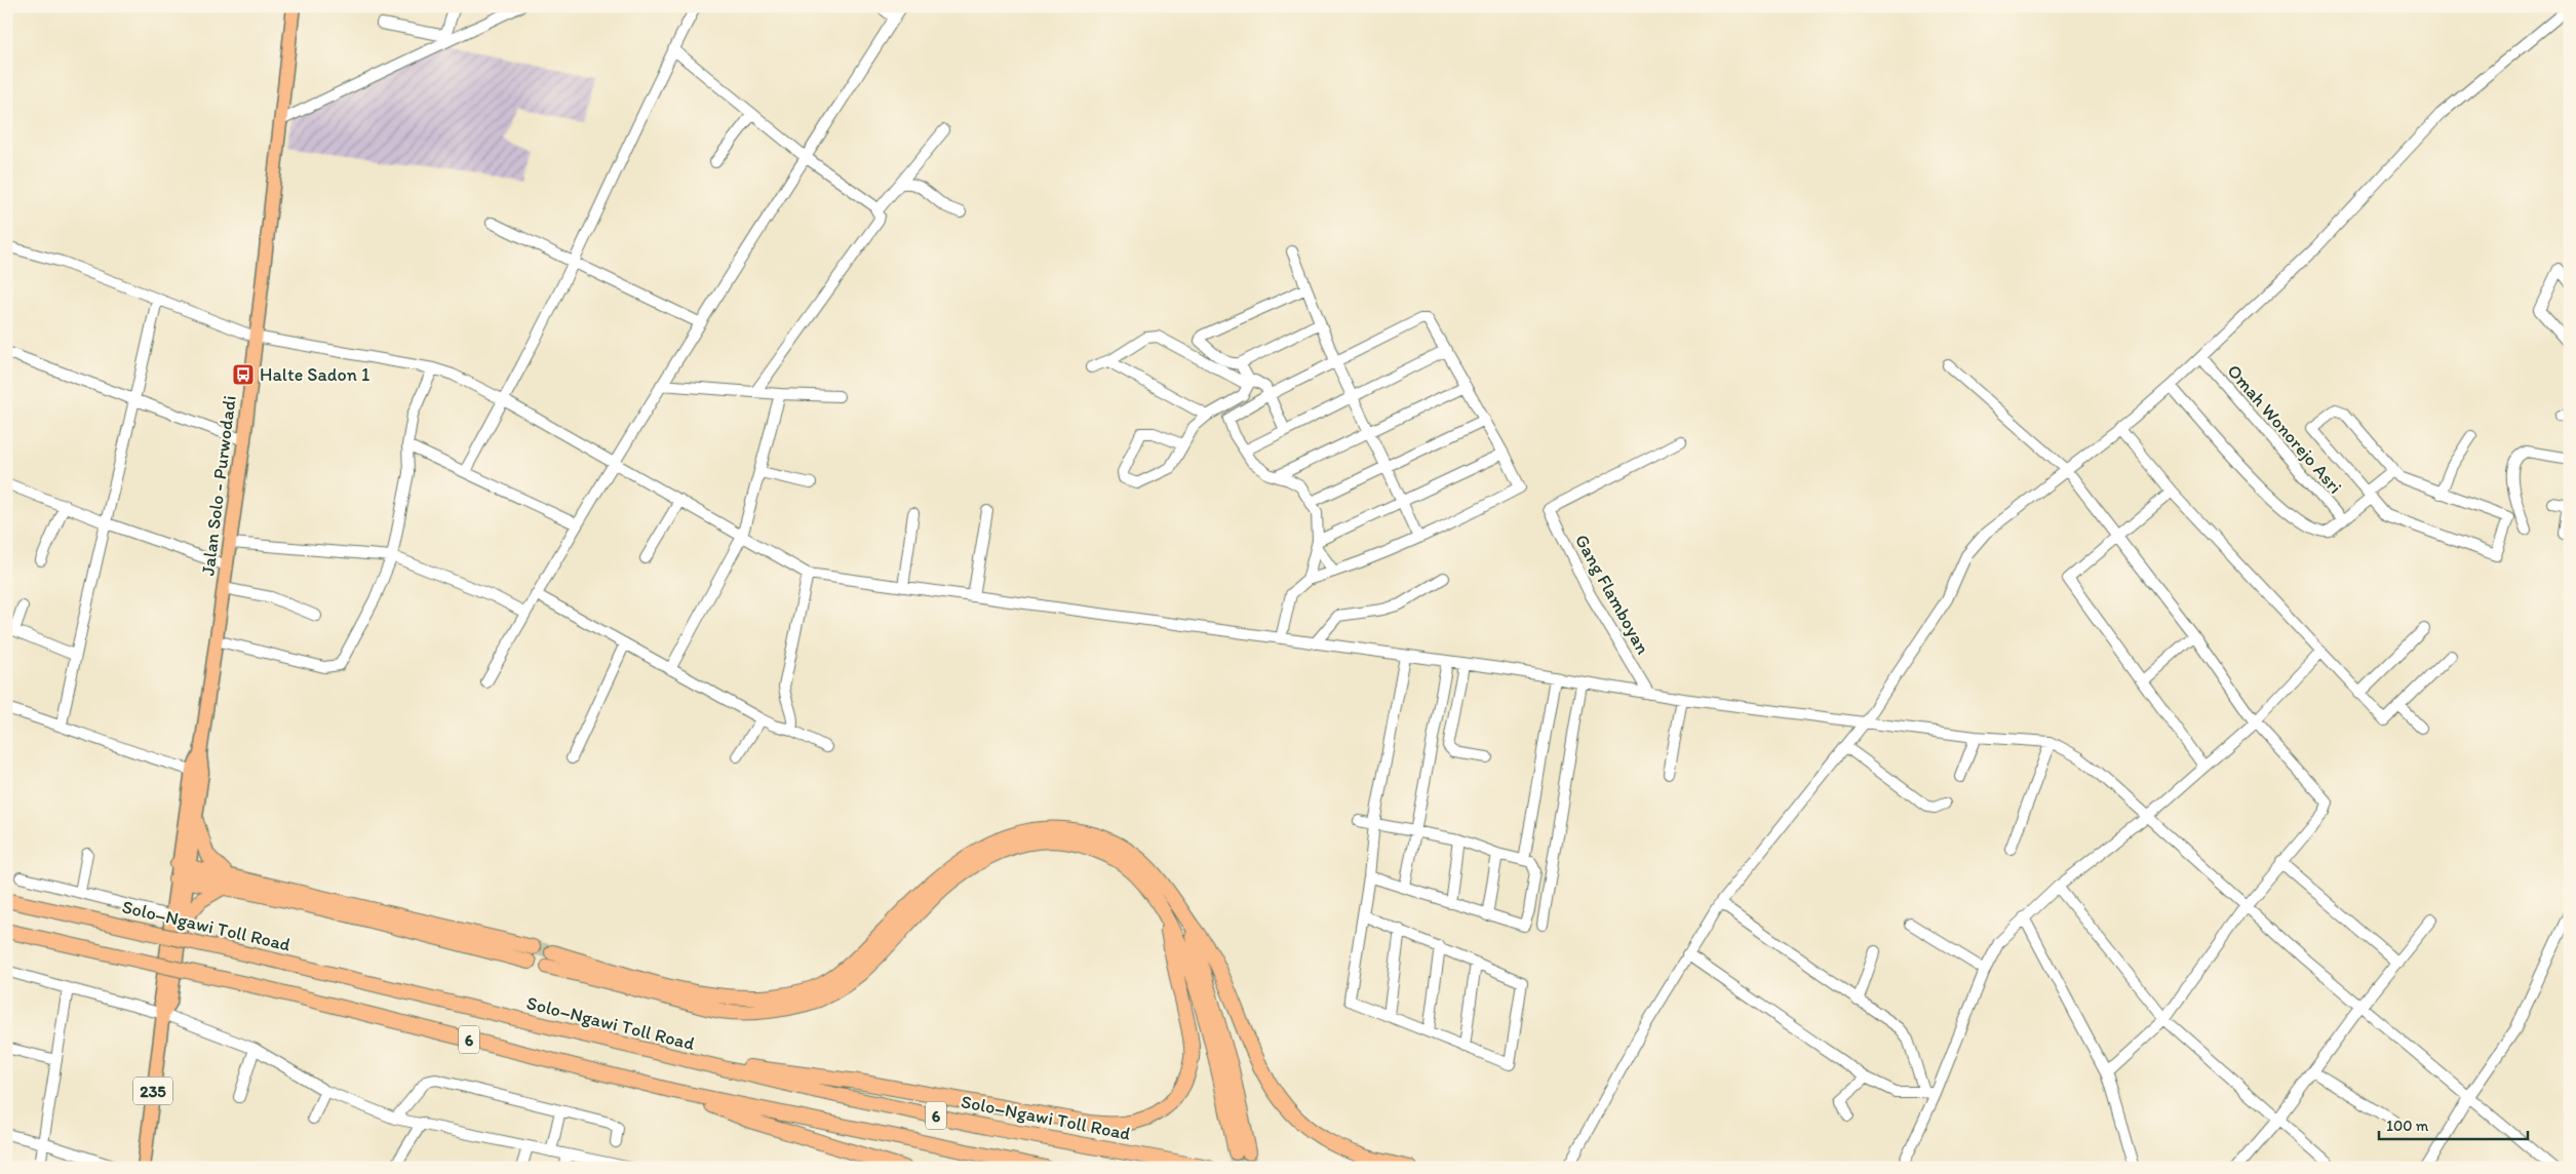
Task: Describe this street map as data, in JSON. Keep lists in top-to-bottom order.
{
  "streets": {
    "highway": ["Solo–Ngawi Toll Road", "6"],
    "main road": ["Jalan Solo - Purwodadi", "235"],
    "street": ["Omah Wonorejo Asri", "Gang Flamboyan"]
  },
  "places": {
    "bus stop": ["Halte Sadon 1"]
  },
  "scale_bar": "100 m"
}
